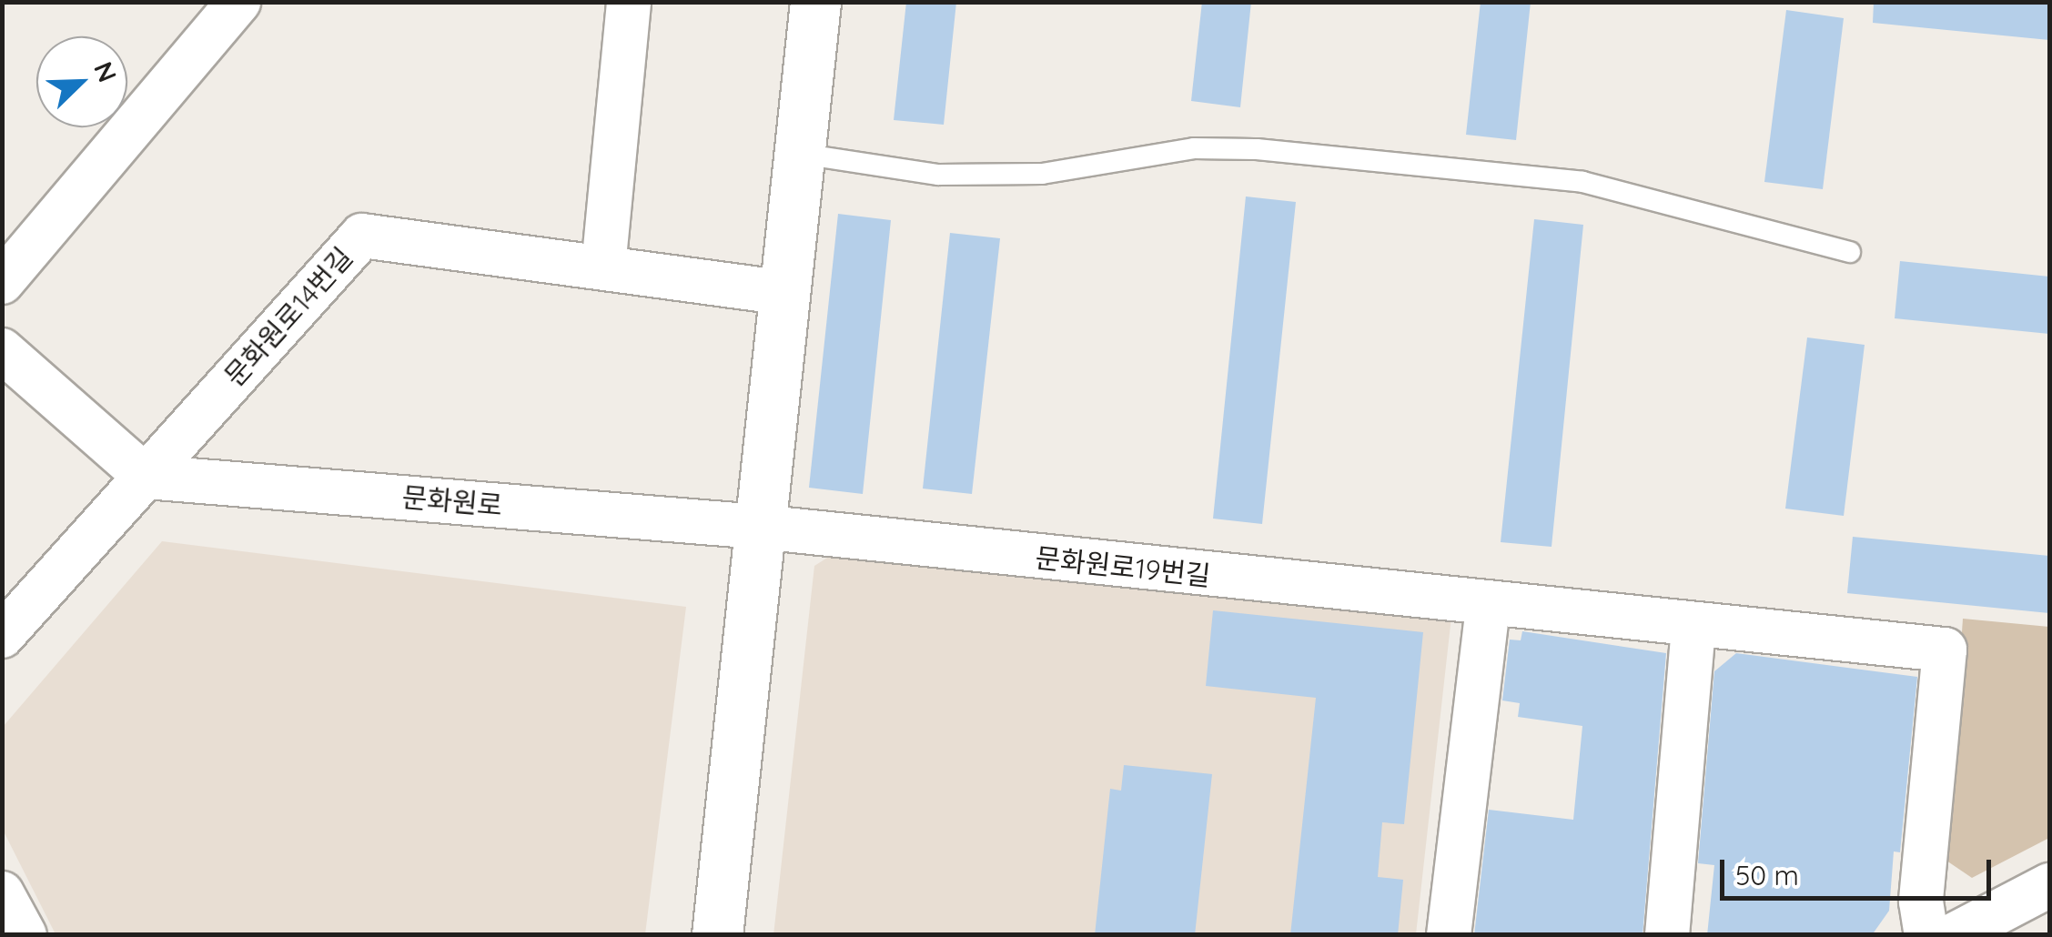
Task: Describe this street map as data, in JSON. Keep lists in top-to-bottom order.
{
  "streets": {
    "street": ["문화원로14번길", "문화원로", "문화원로19번길"]
  },
  "crossings": [
    ["문화원로14번길", "문화원로"],
    ["문화원로", "문화원로19번길"]
  ],
  "scale_bar": "50 m",
  "north": "top right"
}
